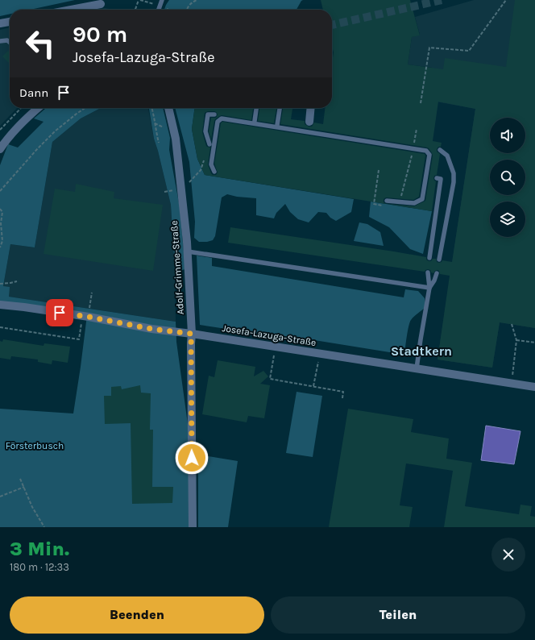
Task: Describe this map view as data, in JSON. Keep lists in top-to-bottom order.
{
  "streets": {
    "street": ["Adolf-Grimme-Straße", "Josefa-Lazuga-Straße"]
  },
  "crossings": [
    ["Adolf-Grimme-Straße", "Josefa-Lazuga-Straße"]
  ],
  "districts": ["Stadtkern"],
  "parks": ["Försterbusch"],
  "page": {
    "turn": ["90 m", "Josefa-Lazuga-Straße"],
    "then": "Dann",
    "heading": ["3 Min.", "180 m · 12:33"],
    "buttons": ["Beenden", "Teilen"]
  }
}
